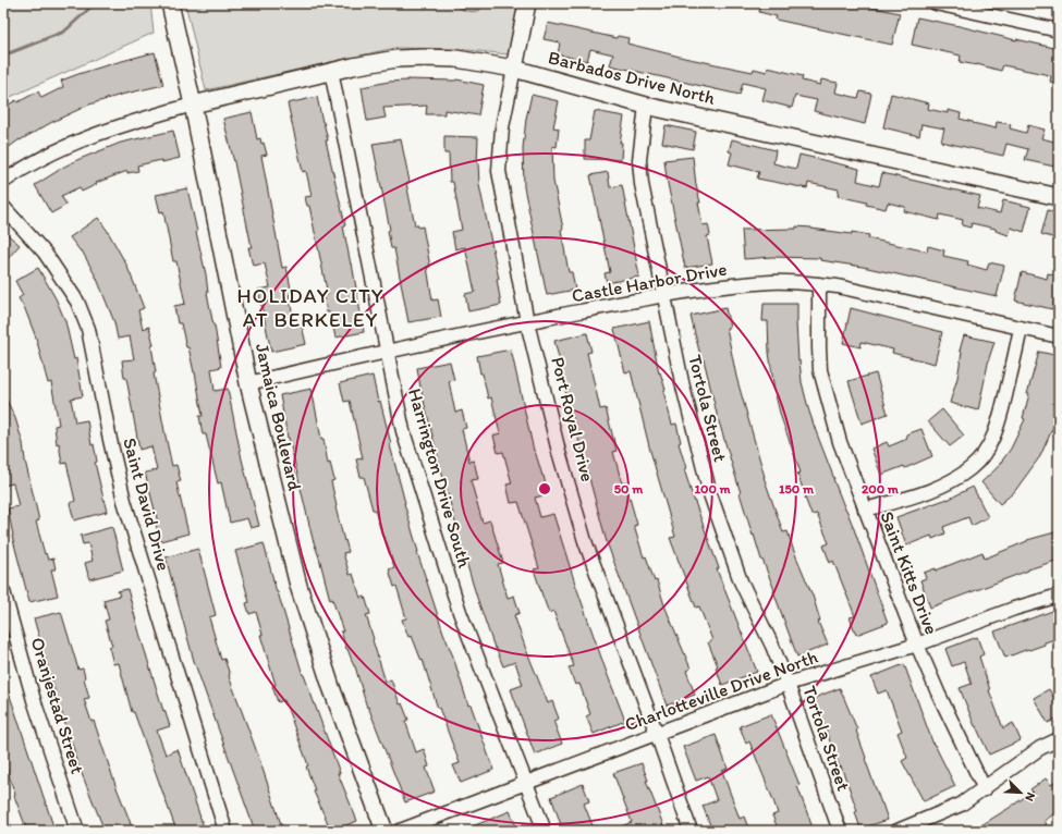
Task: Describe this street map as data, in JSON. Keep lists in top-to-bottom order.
{
  "streets": {
    "street": [
      "Barbados Drive North",
      "Castle Harbor Drive",
      "Tortola Street",
      "Jamaica Boulevard",
      "Port Royal Drive",
      "Harrington Drive South",
      "Saint David Drive",
      "Saint Kitts Drive",
      "Charlotteville Drive North",
      "Oranjestad Street"
    ]
  },
  "crossings": [
    ["Barbados Drive North", "Tortola Street"],
    ["Barbados Drive North", "Jamaica Boulevard"],
    ["Barbados Drive North", "Port Royal Drive"],
    ["Barbados Drive North", "Harrington Drive South"],
    ["Castle Harbor Drive", "Tortola Street"],
    ["Castle Harbor Drive", "Jamaica Boulevard"],
    ["Castle Harbor Drive", "Port Royal Drive"],
    ["Castle Harbor Drive", "Harrington Drive South"],
    ["Castle Harbor Drive", "Saint Kitts Drive"],
    ["Tortola Street", "Charlotteville Drive North"],
    ["Port Royal Drive", "Charlotteville Drive North"],
    ["Harrington Drive South", "Charlotteville Drive North"],
    ["Saint Kitts Drive", "Charlotteville Drive North"]
  ],
  "districts": ["HOLIDAY CITY AT BERKELEY"],
  "north": "bottom right",
  "rings": [
    "50 m",
    "100 m",
    "150 m",
    "200 m"
  ]
}
